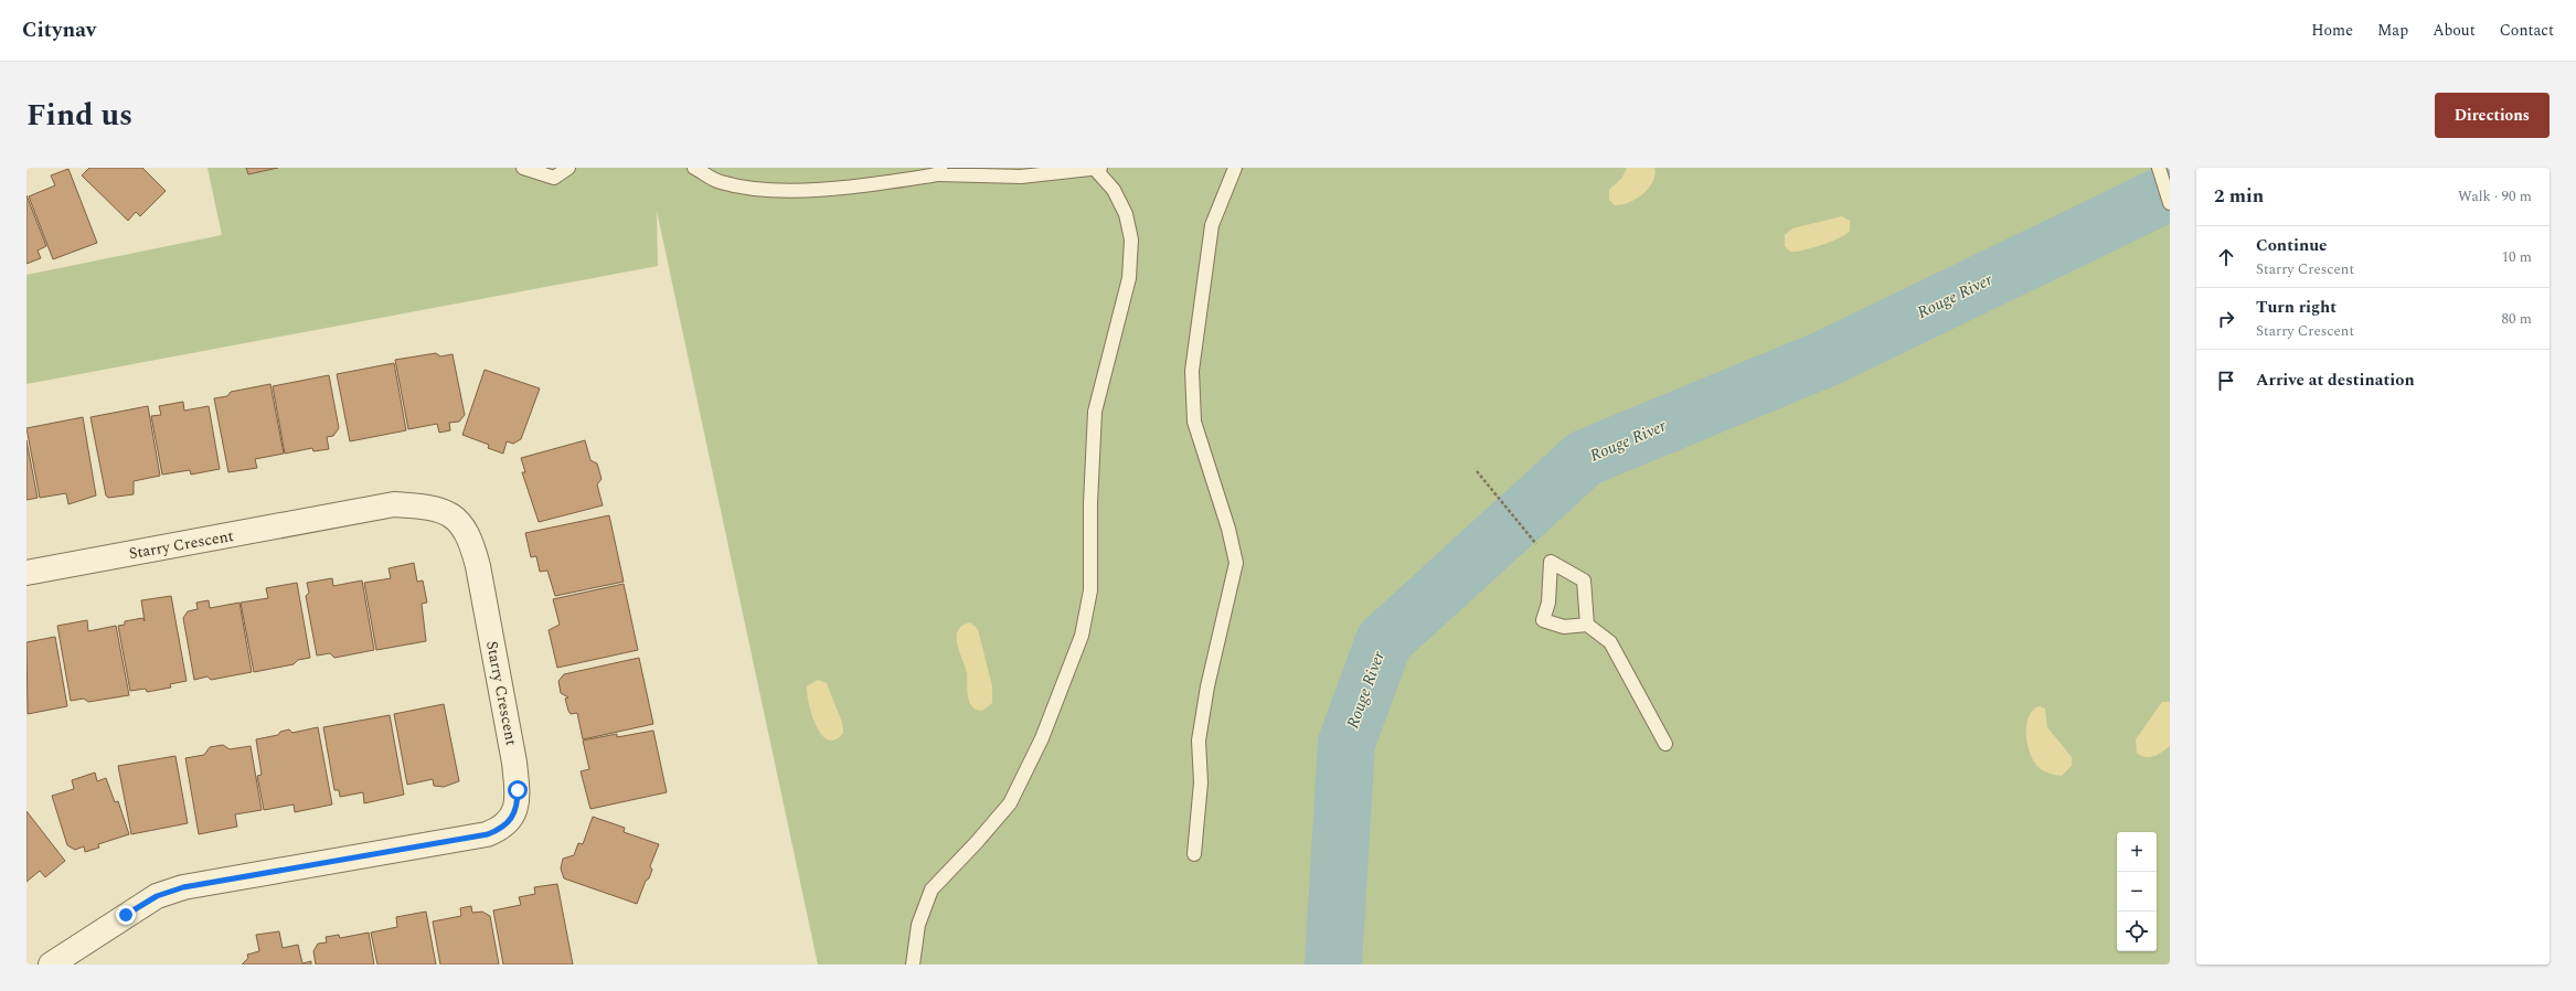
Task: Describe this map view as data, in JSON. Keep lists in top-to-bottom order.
{
  "streets": {
    "street": ["Starry Crescent"]
  },
  "water": ["Rouge River"],
  "page": {
    "header": "Citynav",
    "nav": [
      "Home",
      "Map",
      "About",
      "Contact"
    ],
    "title": "Find us",
    "buttons": "Directions",
    "heading": ["2 min", "Walk · 90 m"],
    "list": [
      ["Continue", "Starry Crescent", "10 m"],
      ["Turn right", "Starry Crescent", "80 m"],
      "Arrive at destination"
    ],
    "map_buttons": ["+", "−"]
  }
}
